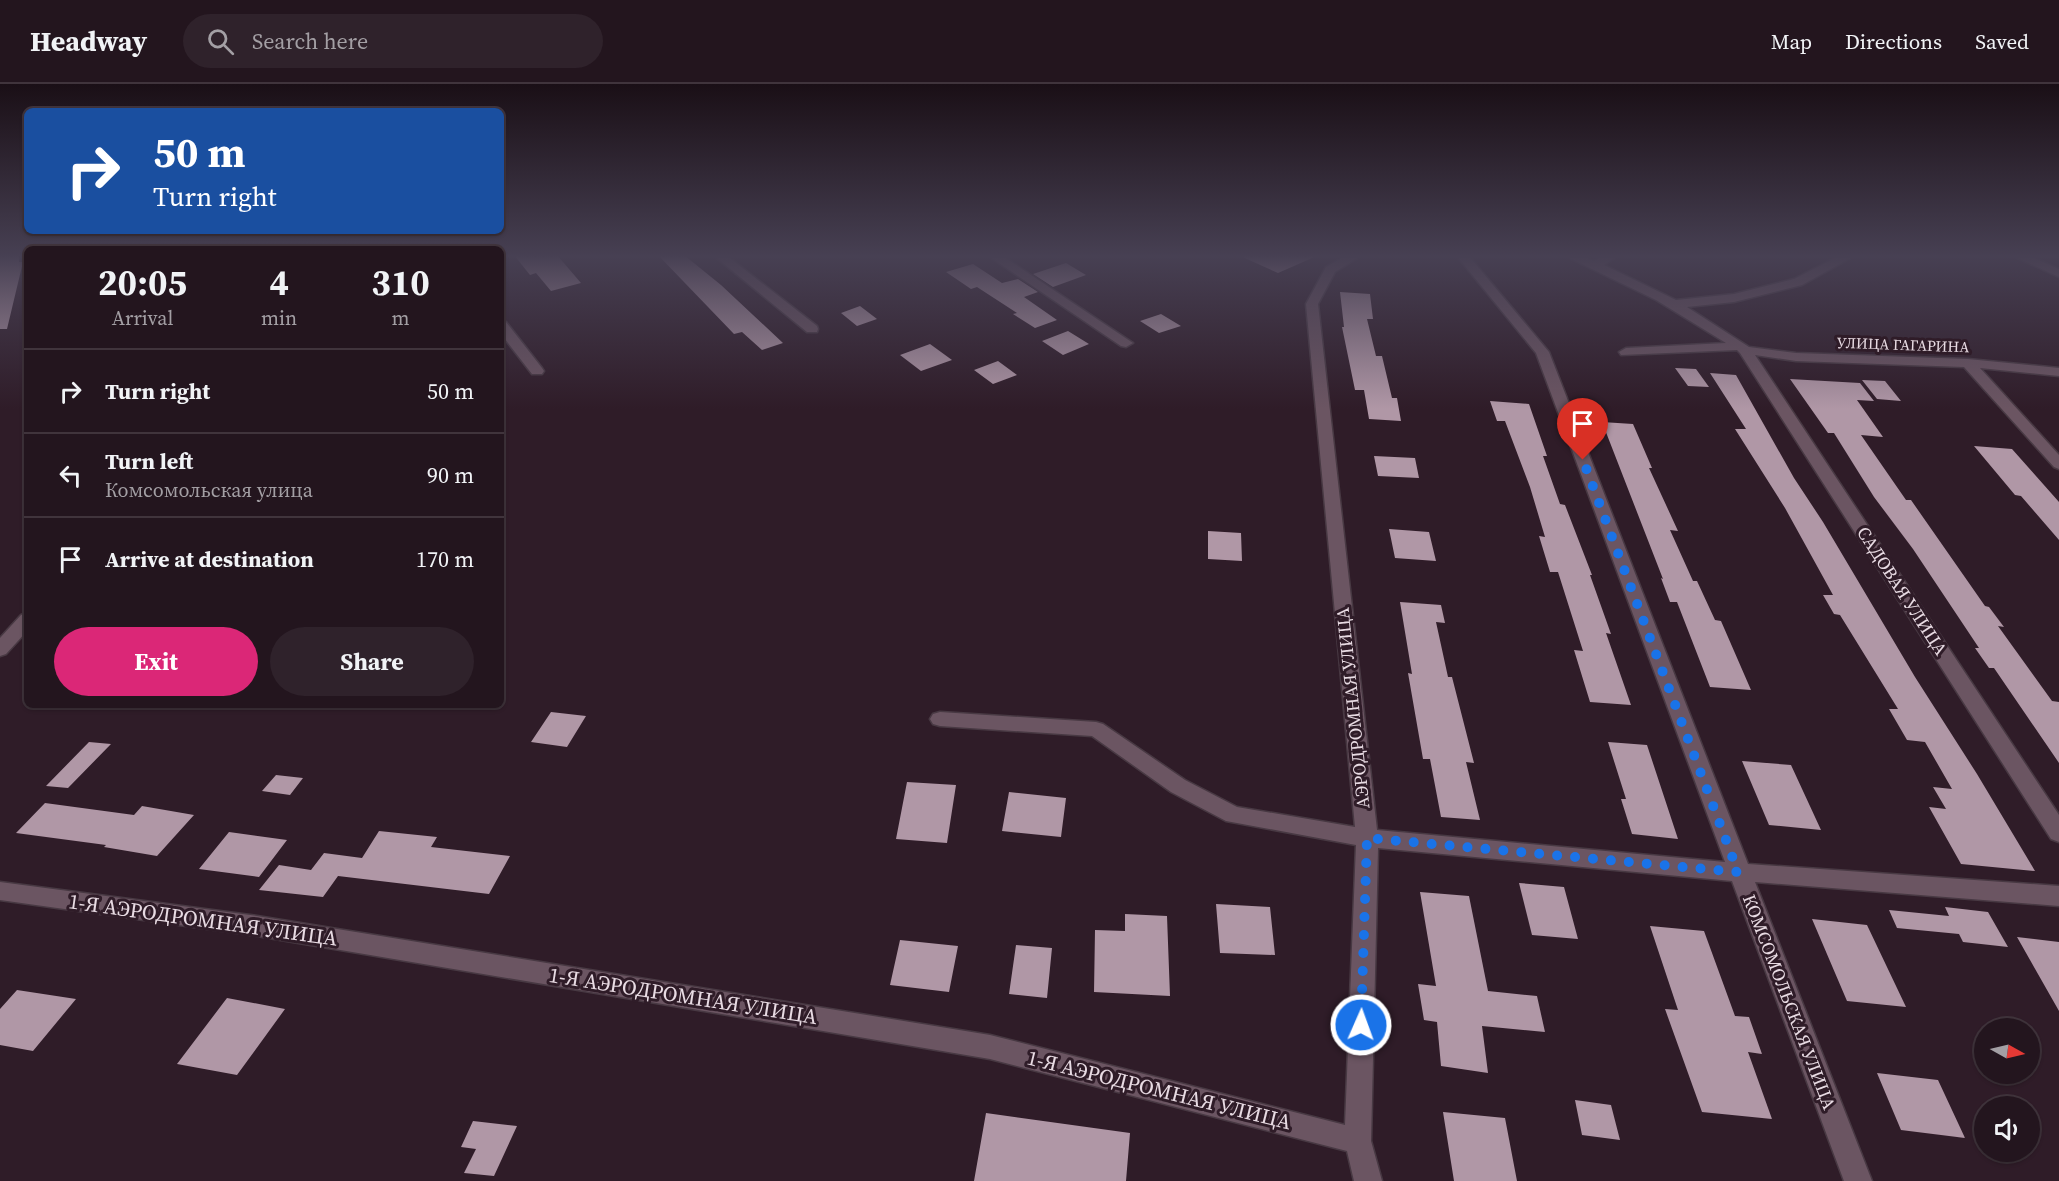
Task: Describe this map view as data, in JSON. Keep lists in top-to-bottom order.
{
  "streets": {
    "street": [
      "УЛИЦА ГАГАРИНА",
      "САДОВАЯ УЛИЦА",
      "АЭРОДРОМНАЯ УЛИЦА",
      "1-Я АЭРОДРОМНАЯ УЛИЦА",
      "КОМСОМОЛЬСКАЯ УЛИЦА"
    ]
  },
  "crossings": [
    ["УЛИЦА ГАГАРИНА", "САДОВАЯ УЛИЦА"],
    ["АЭРОДРОМНАЯ УЛИЦА", "1-Я АЭРОДРОМНАЯ УЛИЦА"]
  ],
  "north": "right",
  "page": {
    "header": "Headway",
    "search": "Search here",
    "nav": ["Map", "Directions", "Saved"],
    "turn": ["50 m", "Turn right"],
    "eta": [
      "20:05",
      "Arrival",
      "4",
      "min",
      "310",
      "m"
    ],
    "list": [
      {
        "name": "Turn right",
        "value": "50 m"
      },
      {
        "name": "Turn left",
        "note": "Комсомольская улица",
        "value": "90 m"
      },
      {
        "name": "Arrive at destination",
        "value": "170 m"
      }
    ],
    "buttons": ["Exit", "Share"]
  }
}
